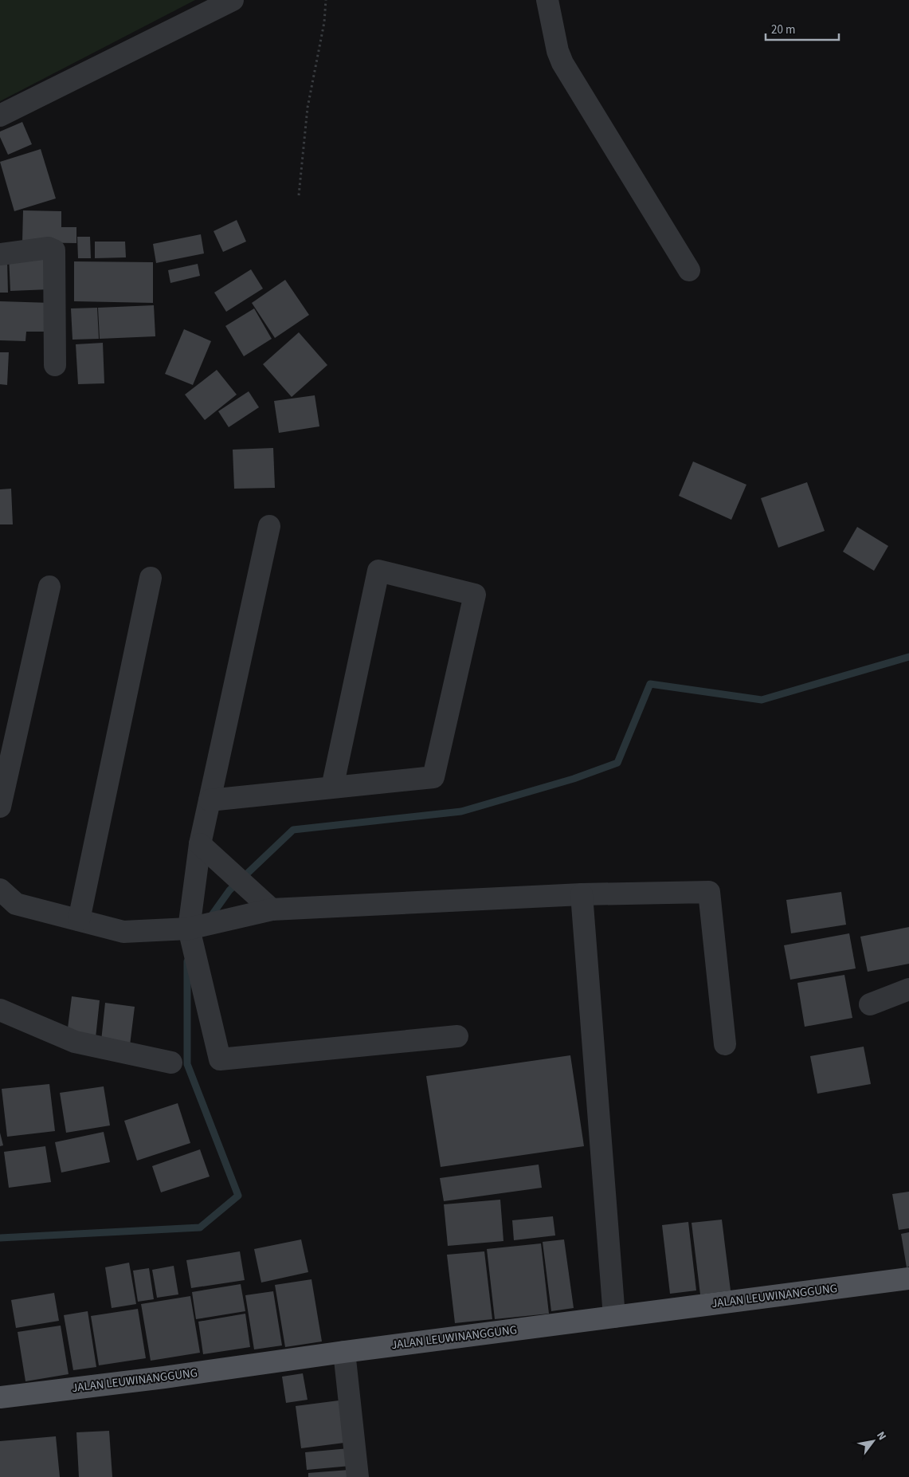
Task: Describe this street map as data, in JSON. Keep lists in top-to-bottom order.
{
  "streets": {
    "main road": ["JALAN LEUWINANGGUNG"]
  },
  "scale_bar": "20 m",
  "north": "top right"
}
